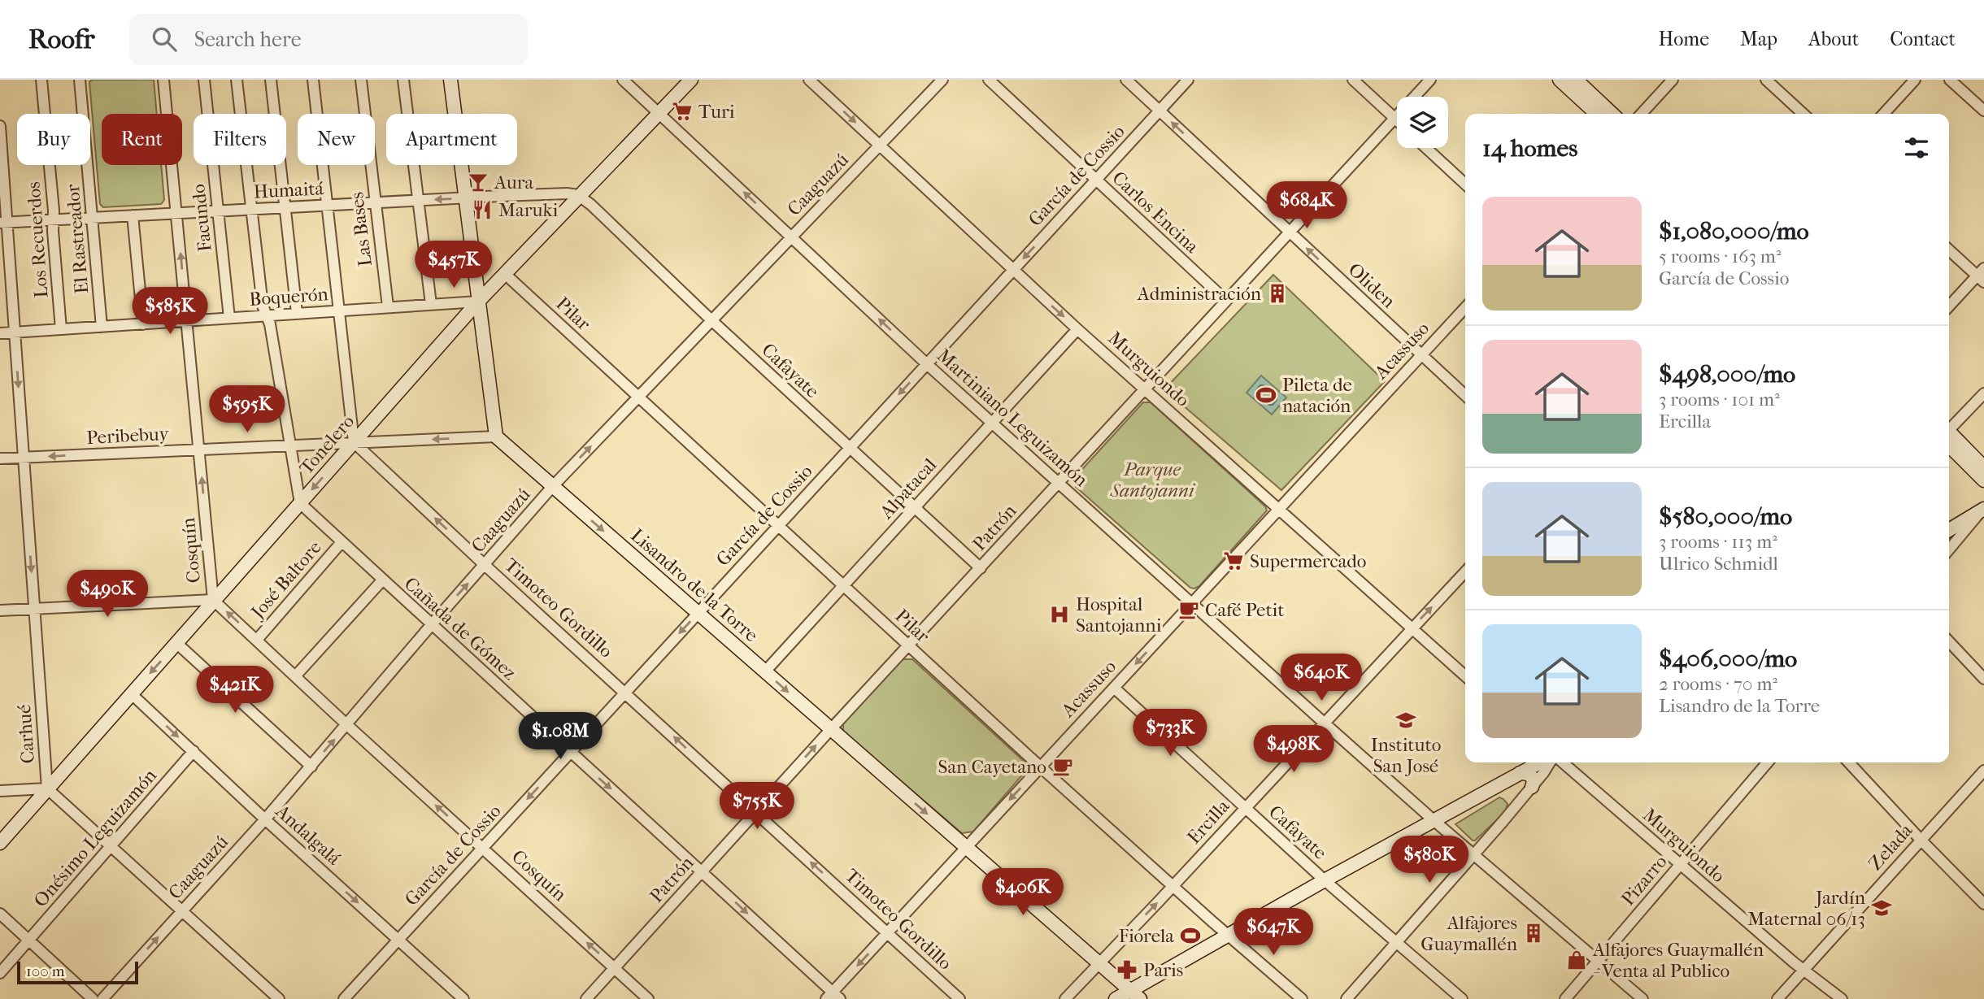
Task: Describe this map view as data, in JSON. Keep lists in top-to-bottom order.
{
  "streets": {
    "street": [
      "García de Cossio",
      "Caaguazú",
      "Humaitá",
      "Carlos Encina",
      "Facundo",
      "Las Bases",
      "El Rastreador",
      "Los Recuerdos",
      "Oliden",
      "Boquerón",
      "Pilar",
      "Acassuso",
      "Murguiondo",
      "Cafayate",
      "Martiniano Leguizamón",
      "Peribebuy",
      "Tonelero",
      "Alpatacal",
      "Patrón",
      "Cosquín",
      "José Baltore",
      "Lisandro de la Torre",
      "Timoteo Gordillo",
      "Cañada de Gómez",
      "Carhué",
      "Ercilla",
      "Andalgalá",
      "Onésimo Leguizamón",
      "Zelada",
      "Pizarro"
    ]
  },
  "crossings": [
    ["García de Cossio", "Carlos Encina"],
    ["García de Cossio", "Oliden"],
    ["García de Cossio", "Pilar"],
    ["García de Cossio", "Murguiondo"],
    ["García de Cossio", "Cafayate"],
    ["García de Cossio", "Martiniano Leguizamón"],
    ["García de Cossio", "Cosquín"],
    ["García de Cossio", "Lisandro de la Torre"],
    ["García de Cossio", "Timoteo Gordillo"],
    ["García de Cossio", "Cañada de Gómez"],
    ["García de Cossio", "Andalgalá"],
    ["Caaguazú", "Pilar"],
    ["Caaguazú", "Murguiondo"],
    ["Caaguazú", "Cafayate"],
    ["Caaguazú", "Martiniano Leguizamón"],
    ["Caaguazú", "Cosquín"],
    ["Caaguazú", "Lisandro de la Torre"],
    ["Caaguazú", "Timoteo Gordillo"],
    ["Caaguazú", "Cañada de Gómez"],
    ["Caaguazú", "Carhué"],
    ["Caaguazú", "Andalgalá"],
    ["Humaitá", "Facundo"],
    ["Humaitá", "Las Bases"],
    ["Humaitá", "El Rastreador"],
    ["Humaitá", "Los Recuerdos"],
    ["Humaitá", "Cafayate"],
    ["Humaitá", "Tonelero"],
    ["Humaitá", "Cosquín"],
    ["Humaitá", "Carhué"],
    ["Carlos Encina", "Patrón"],
    ["Facundo", "Boquerón"],
    ["Las Bases", "Boquerón"],
    ["El Rastreador", "Boquerón"],
    ["Los Recuerdos", "Boquerón"],
    ["Oliden", "Acassuso"],
    ["Oliden", "Patrón"],
    ["Boquerón", "Tonelero"],
    ["Boquerón", "Cosquín"],
    ["Boquerón", "Carhué"],
    ["Pilar", "Acassuso"],
    ["Pilar", "Tonelero"],
    ["Pilar", "Alpatacal"],
    ["Pilar", "Patrón"],
    ["Pilar", "Ercilla"],
    ["Acassuso", "Murguiondo"],
    ["Acassuso", "Cafayate"],
    ["Acassuso", "Martiniano Leguizamón"],
    ["Acassuso", "Lisandro de la Torre"],
    ["Acassuso", "Timoteo Gordillo"],
    ["Acassuso", "Cañada de Gómez"],
    ["Murguiondo", "Alpatacal"],
    ["Murguiondo", "Patrón"],
    ["Murguiondo", "Ercilla"],
    ["Murguiondo", "Zelada"],
    ["Murguiondo", "Pizarro"],
    ["Cafayate", "Tonelero"],
    ["Cafayate", "Alpatacal"],
    ["Cafayate", "Patrón"],
    ["Cafayate", "Ercilla"],
    ["Martiniano Leguizamón", "Tonelero"],
    ["Martiniano Leguizamón", "Alpatacal"],
    ["Martiniano Leguizamón", "Patrón"],
    ["Martiniano Leguizamón", "Ercilla"],
    ["Martiniano Leguizamón", "Pizarro"],
    ["Peribebuy", "Tonelero"],
    ["Peribebuy", "Cosquín"],
    ["Peribebuy", "Lisandro de la Torre"],
    ["Peribebuy", "Timoteo Gordillo"],
    ["Peribebuy", "Carhué"],
    ["Tonelero", "Cosquín"],
    ["Tonelero", "Timoteo Gordillo"],
    ["Tonelero", "Cañada de Gómez"],
    ["Tonelero", "Carhué"],
    ["Tonelero", "Andalgalá"],
    ["Alpatacal", "Lisandro de la Torre"],
    ["Patrón", "Cosquín"],
    ["Patrón", "Lisandro de la Torre"],
    ["Patrón", "Timoteo Gordillo"],
    ["Patrón", "Cañada de Gómez"],
    ["Cosquín", "José Baltore"],
    ["José Baltore", "Cañada de Gómez"],
    ["Lisandro de la Torre", "Ercilla"],
    ["Carhué", "Onésimo Leguizamón"],
    ["Andalgalá", "Onésimo Leguizamón"]
  ],
  "one_way": [
    "García de Cossio",
    "Oliden",
    "Peribebuy",
    "Cosquín",
    "Lisandro de la Torre",
    "Timoteo Gordillo",
    "Cañada de Gómez"
  ],
  "parks": ["Parque Santojanni"],
  "places": {
    "supermarket": ["Turi", "Supermercado"],
    "bar": ["Aura"],
    "restaurant": ["Maruki"],
    "building": ["Administración", "Alfajores Guaymallén"],
    "sports": ["Pileta de natación", "Fiorela"],
    "cafe": ["Café Petit", "San Cayetano"],
    "hospital": ["Hospital Santojanni"],
    "school or university": ["Instituto San José", "Jardín Maternal 06/13"],
    "shop": ["Alfajores Guaymallén - Venta al Publico"],
    "pharmacy": ["Paris"]
  },
  "scale_bar": "100 m",
  "page": {
    "header": "Roofr",
    "search": "Search here",
    "nav": [
      "Home",
      "Map",
      "About",
      "Contact"
    ],
    "chip": [
      "Buy",
      "Rent",
      "Filters",
      "New",
      "Apartment"
    ],
    "heading": "14 homes",
    "price": [
      "$684K",
      "$457K",
      "$585K",
      "$595K",
      "$490K",
      "$640K",
      "$421K",
      "$733K",
      "$1.08M",
      "$498K",
      "$755K",
      "$580K",
      "$406K",
      "$647K"
    ],
    "list": [
      {
        "name": "$1,080,000/mo",
        "note": "5 rooms · 163 m² · García de Cossio"
      },
      {
        "name": "$498,000/mo",
        "note": "3 rooms · 101 m² · Ercilla"
      },
      {
        "name": "$580,000/mo",
        "note": "3 rooms · 113 m² · Ulrico Schmidl"
      },
      {
        "name": "$406,000/mo",
        "note": "2 rooms · 70 m² · Lisandro de la Torre"
      }
    ],
    "scale": "100 m"
  }
}
